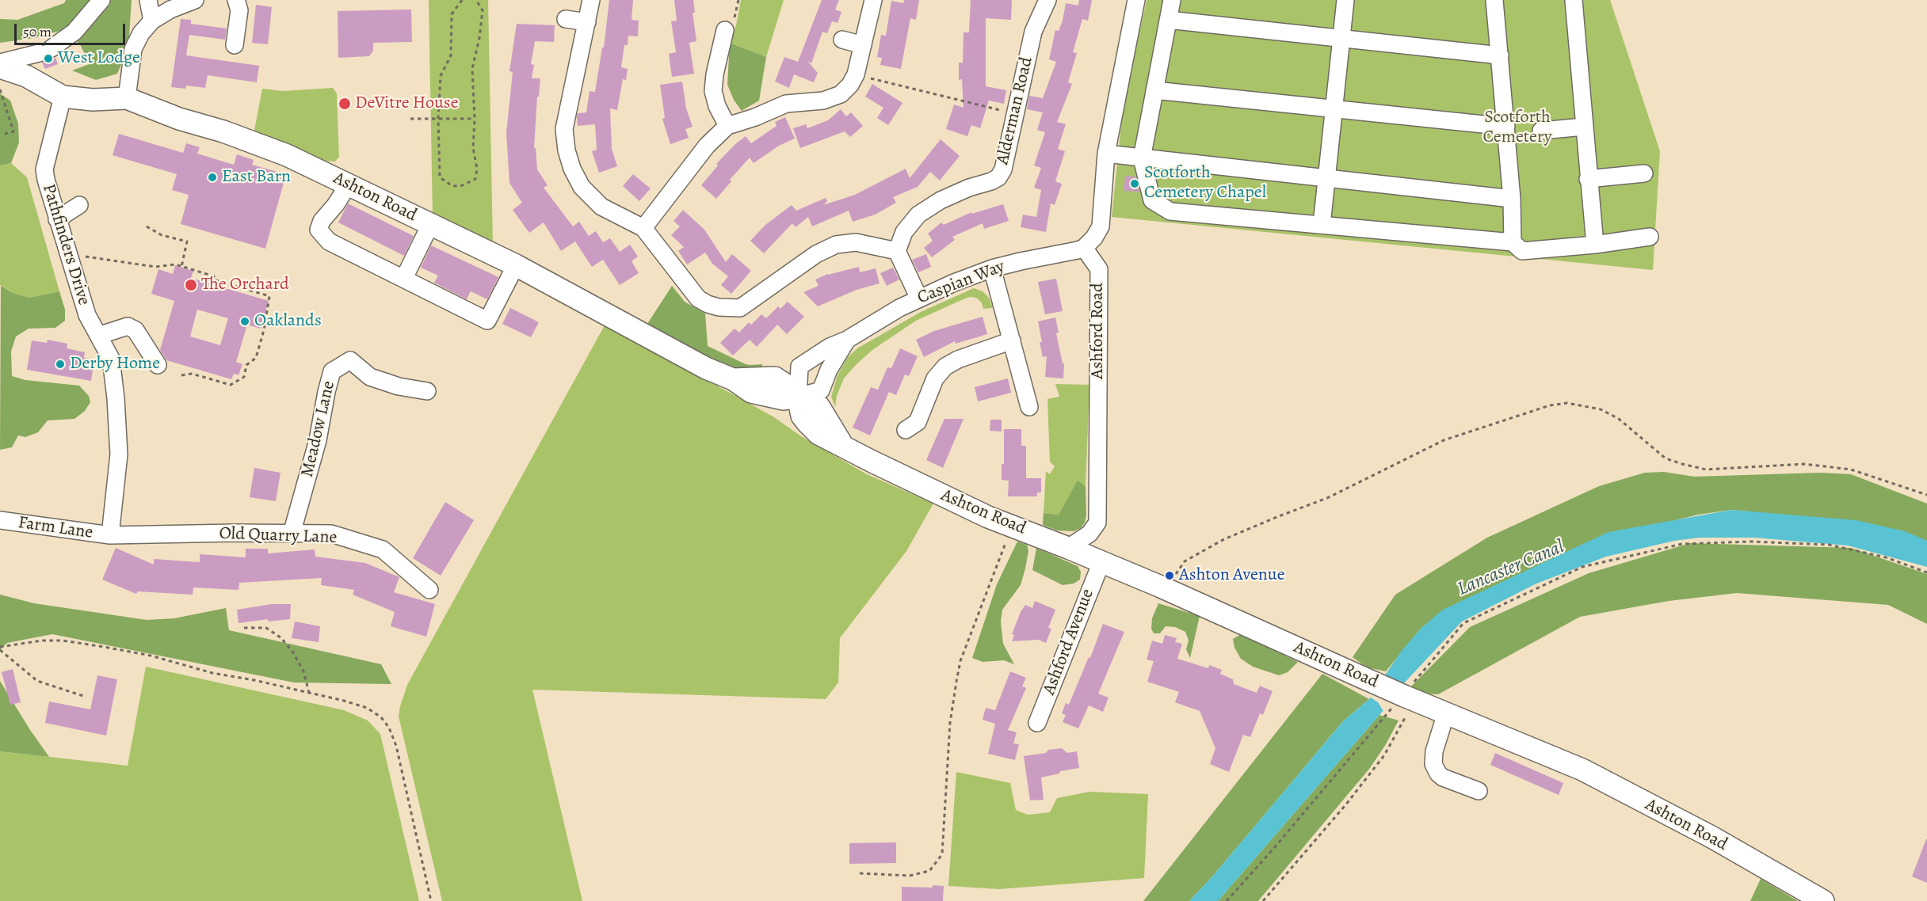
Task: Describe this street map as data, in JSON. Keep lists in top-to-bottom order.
{
  "streets": {
    "main road": ["Ashton Road"],
    "street": [
      "Alderman Road",
      "Pathfinders Drive",
      "Caspian Way",
      "Ashford Road",
      "Meadow Lane",
      "Farm Lane",
      "Old Quarry Lane",
      "Ashford Avenue"
    ]
  },
  "crossings": [
    ["Ashton Road", "Pathfinders Drive"],
    ["Ashton Road", "Caspian Way"],
    ["Ashton Road", "Ashford Road"],
    ["Ashton Road", "Ashford Avenue"],
    ["Pathfinders Drive", "Farm Lane"],
    ["Pathfinders Drive", "Old Quarry Lane"],
    ["Caspian Way", "Ashford Road"],
    ["Meadow Lane", "Old Quarry Lane"],
    ["Farm Lane", "Old Quarry Lane"]
  ],
  "water": ["Lancaster Canal"],
  "parks": ["Scotforth Cemetery"],
  "places": [
    "West Lodge",
    "DeVitre House",
    "East Barn",
    "Scotforth Cemetery Chapel",
    "The Orchard",
    "Oaklands",
    "Derby Home",
    "Ashton Avenue"
  ],
  "scale_bar": "50 m"
}
